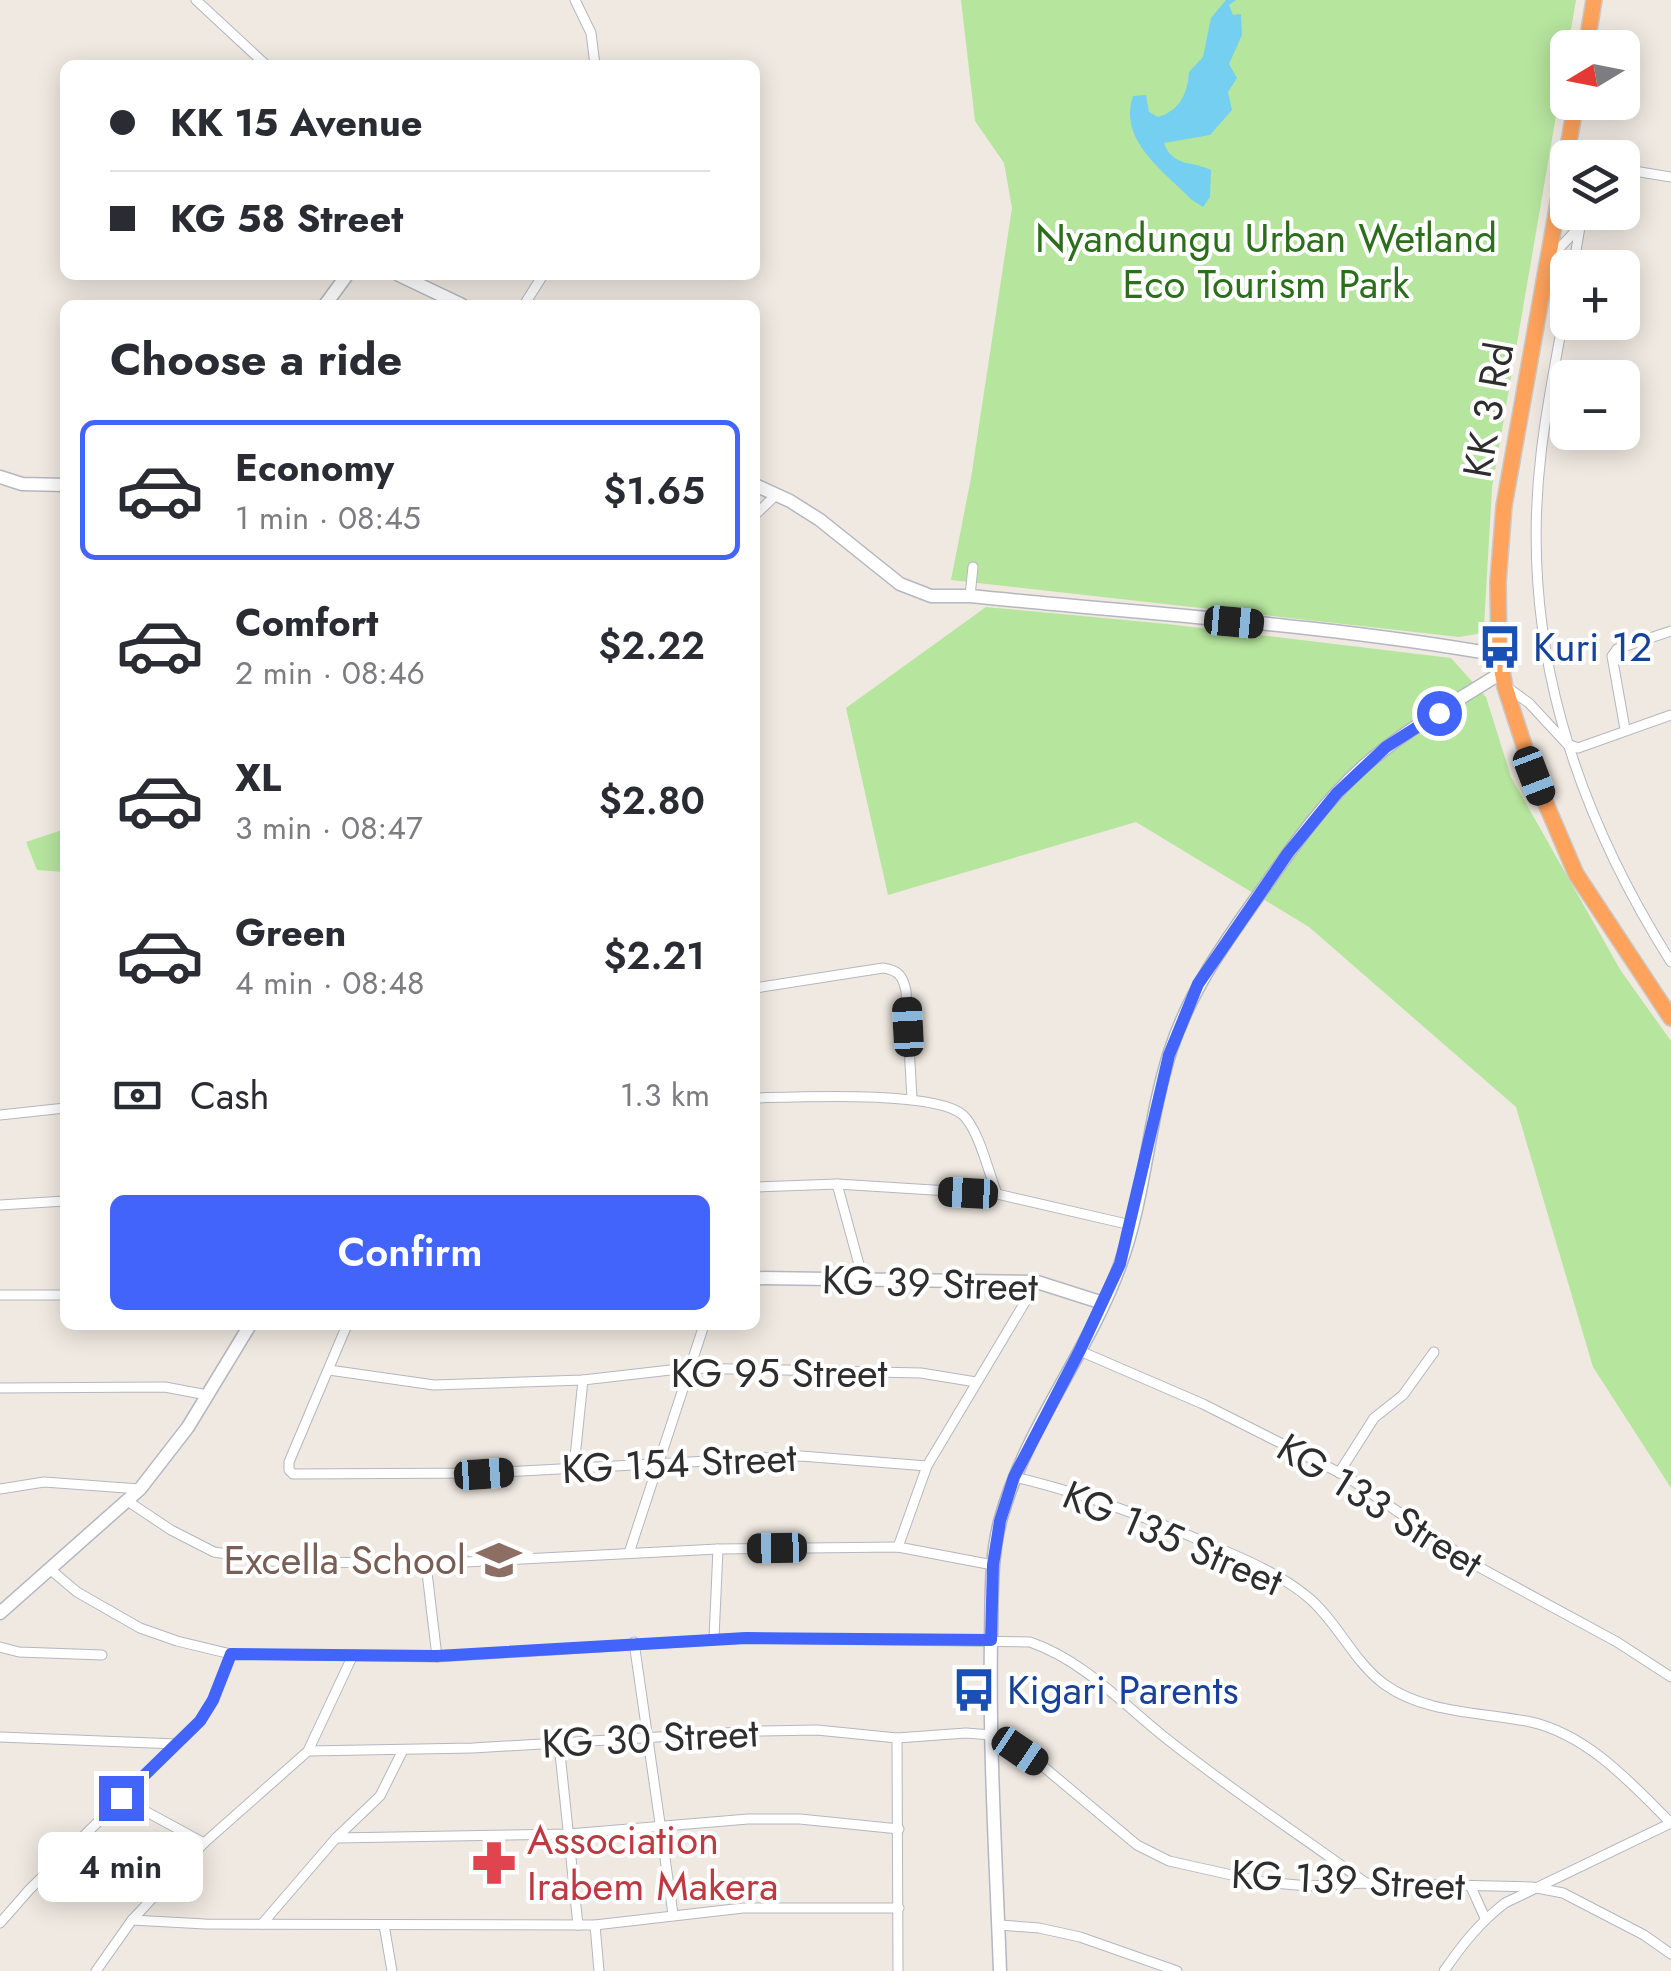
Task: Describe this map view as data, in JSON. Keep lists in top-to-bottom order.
{
  "streets": {
    "highway": ["KK 3 Rd"],
    "street": [
      "KG 39 Street",
      "KG 95 Street",
      "KG 154 Street",
      "KG 133 Street",
      "KG 135 Street",
      "KG 30 Street",
      "KG 139 Street"
    ]
  },
  "crossings": [
    ["KG 95 Street", "KG 154 Street"],
    ["KG 30 Street", "KG 139 Street"]
  ],
  "parks": ["Nyandungu Urban Wetland Eco Tourism Park"],
  "places": {
    "bus stop": ["Kuri 12", "Kigari Parents"],
    "school or university": ["Excella School"],
    "pharmacy": ["Association Irabem Makera"]
  },
  "north": "left",
  "page": {
    "map_buttons": ["+", "−"],
    "banner": ["KK 15 Avenue", "KG 58 Street"],
    "heading": "Choose a ride",
    "list": [
      {
        "name": "Economy",
        "note": "1 min · 08:45",
        "value": "$1.65"
      },
      {
        "name": "Comfort",
        "note": "2 min · 08:46",
        "value": "$2.22"
      },
      {
        "name": "XL",
        "note": "3 min · 08:47",
        "value": "$2.80"
      },
      {
        "name": "Green",
        "note": "4 min · 08:48",
        "value": "$2.21"
      }
    ],
    "pay": ["Cash", "1.3 km"],
    "buttons": "Confirm",
    "bubble": "4 min"
  }
}
